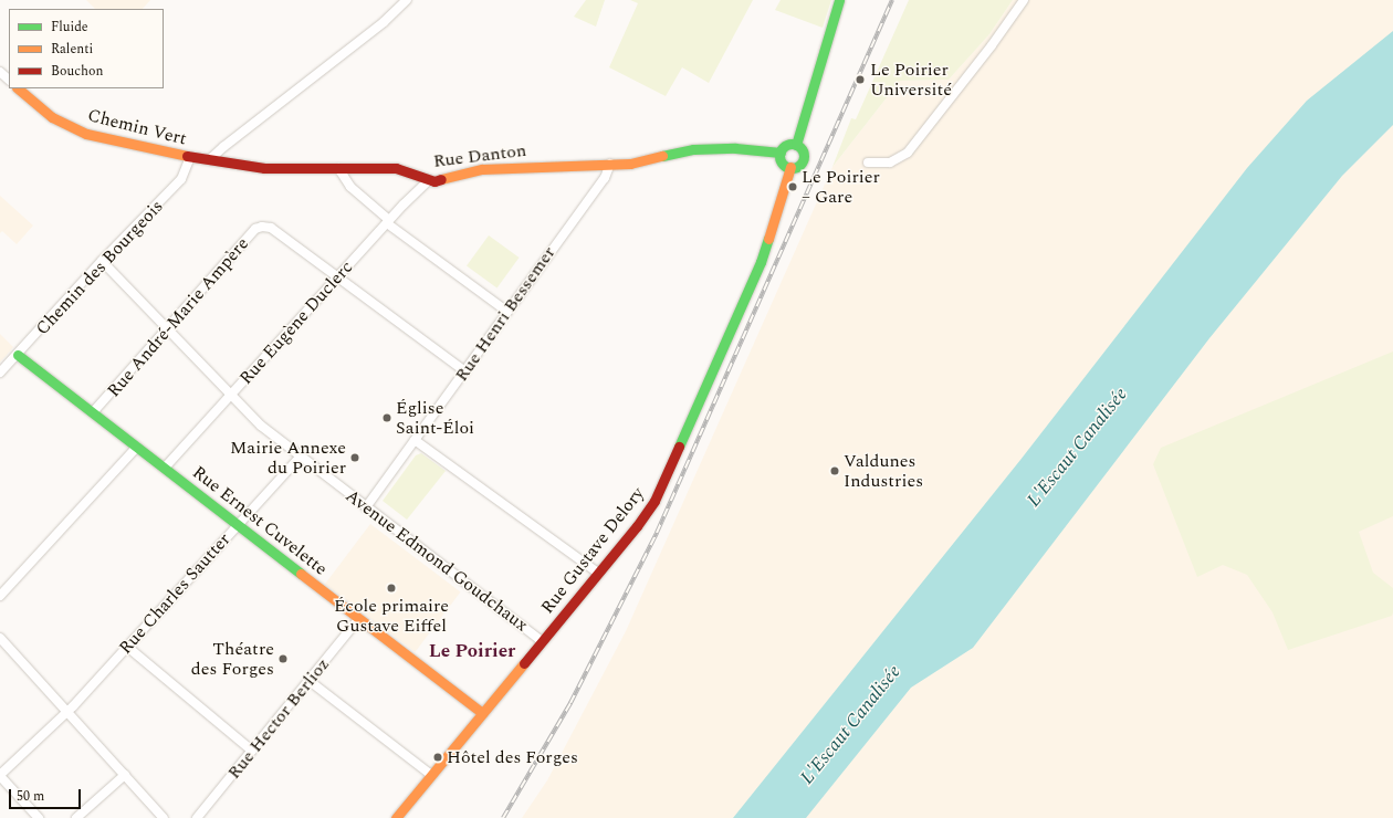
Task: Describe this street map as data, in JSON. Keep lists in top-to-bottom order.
{
  "streets": {
    "street": [
      "Chemin Vert",
      "Rue Danton",
      "Chemin des Bourgeois",
      "Rue Henri Bessemer",
      "Rue André-Marie Ampère",
      "Rue Eugène Duclerc",
      "Rue Ernest Cuvelette",
      "Rue Gustave Delory",
      "Avenue Edmond Goudchaux",
      "Rue Charles Sautter",
      "Rue Hector Berlioz"
    ]
  },
  "crossings": [
    ["Chemin Vert", "Rue Danton"],
    ["Chemin Vert", "Chemin des Bourgeois"],
    ["Rue Danton", "Rue Henri Bessemer"],
    ["Rue Danton", "Rue Eugène Duclerc"],
    ["Rue Danton", "Rue Gustave Delory"],
    ["Chemin des Bourgeois", "Rue Ernest Cuvelette"],
    ["Chemin des Bourgeois", "Avenue Edmond Goudchaux"],
    ["Rue Henri Bessemer", "Avenue Edmond Goudchaux"],
    ["Rue André-Marie Ampère", "Rue Eugène Duclerc"],
    ["Rue André-Marie Ampère", "Rue Ernest Cuvelette"],
    ["Rue André-Marie Ampère", "Avenue Edmond Goudchaux"],
    ["Rue Eugène Duclerc", "Rue Ernest Cuvelette"],
    ["Rue Eugène Duclerc", "Avenue Edmond Goudchaux"],
    ["Rue Ernest Cuvelette", "Rue Gustave Delory"],
    ["Rue Ernest Cuvelette", "Rue Charles Sautter"],
    ["Rue Ernest Cuvelette", "Rue Hector Berlioz"],
    ["Rue Gustave Delory", "Avenue Edmond Goudchaux"],
    ["Avenue Edmond Goudchaux", "Rue Charles Sautter"]
  ],
  "districts": ["Le Poirier"],
  "water": ["L'Escaut Canalisée"],
  "places": [
    "Le Poirier Université",
    "Le Poirier – Gare",
    "Église Saint-Éloi",
    "Mairie Annexe du Poirier",
    "Valdunes Industries",
    "École primaire Gustave Eiffel",
    "Théatre des Forges",
    "Hôtel des Forges"
  ],
  "legend": ["Fluide", "Ralenti", "Bouchon"],
  "scale_bar": "50 m"
}
